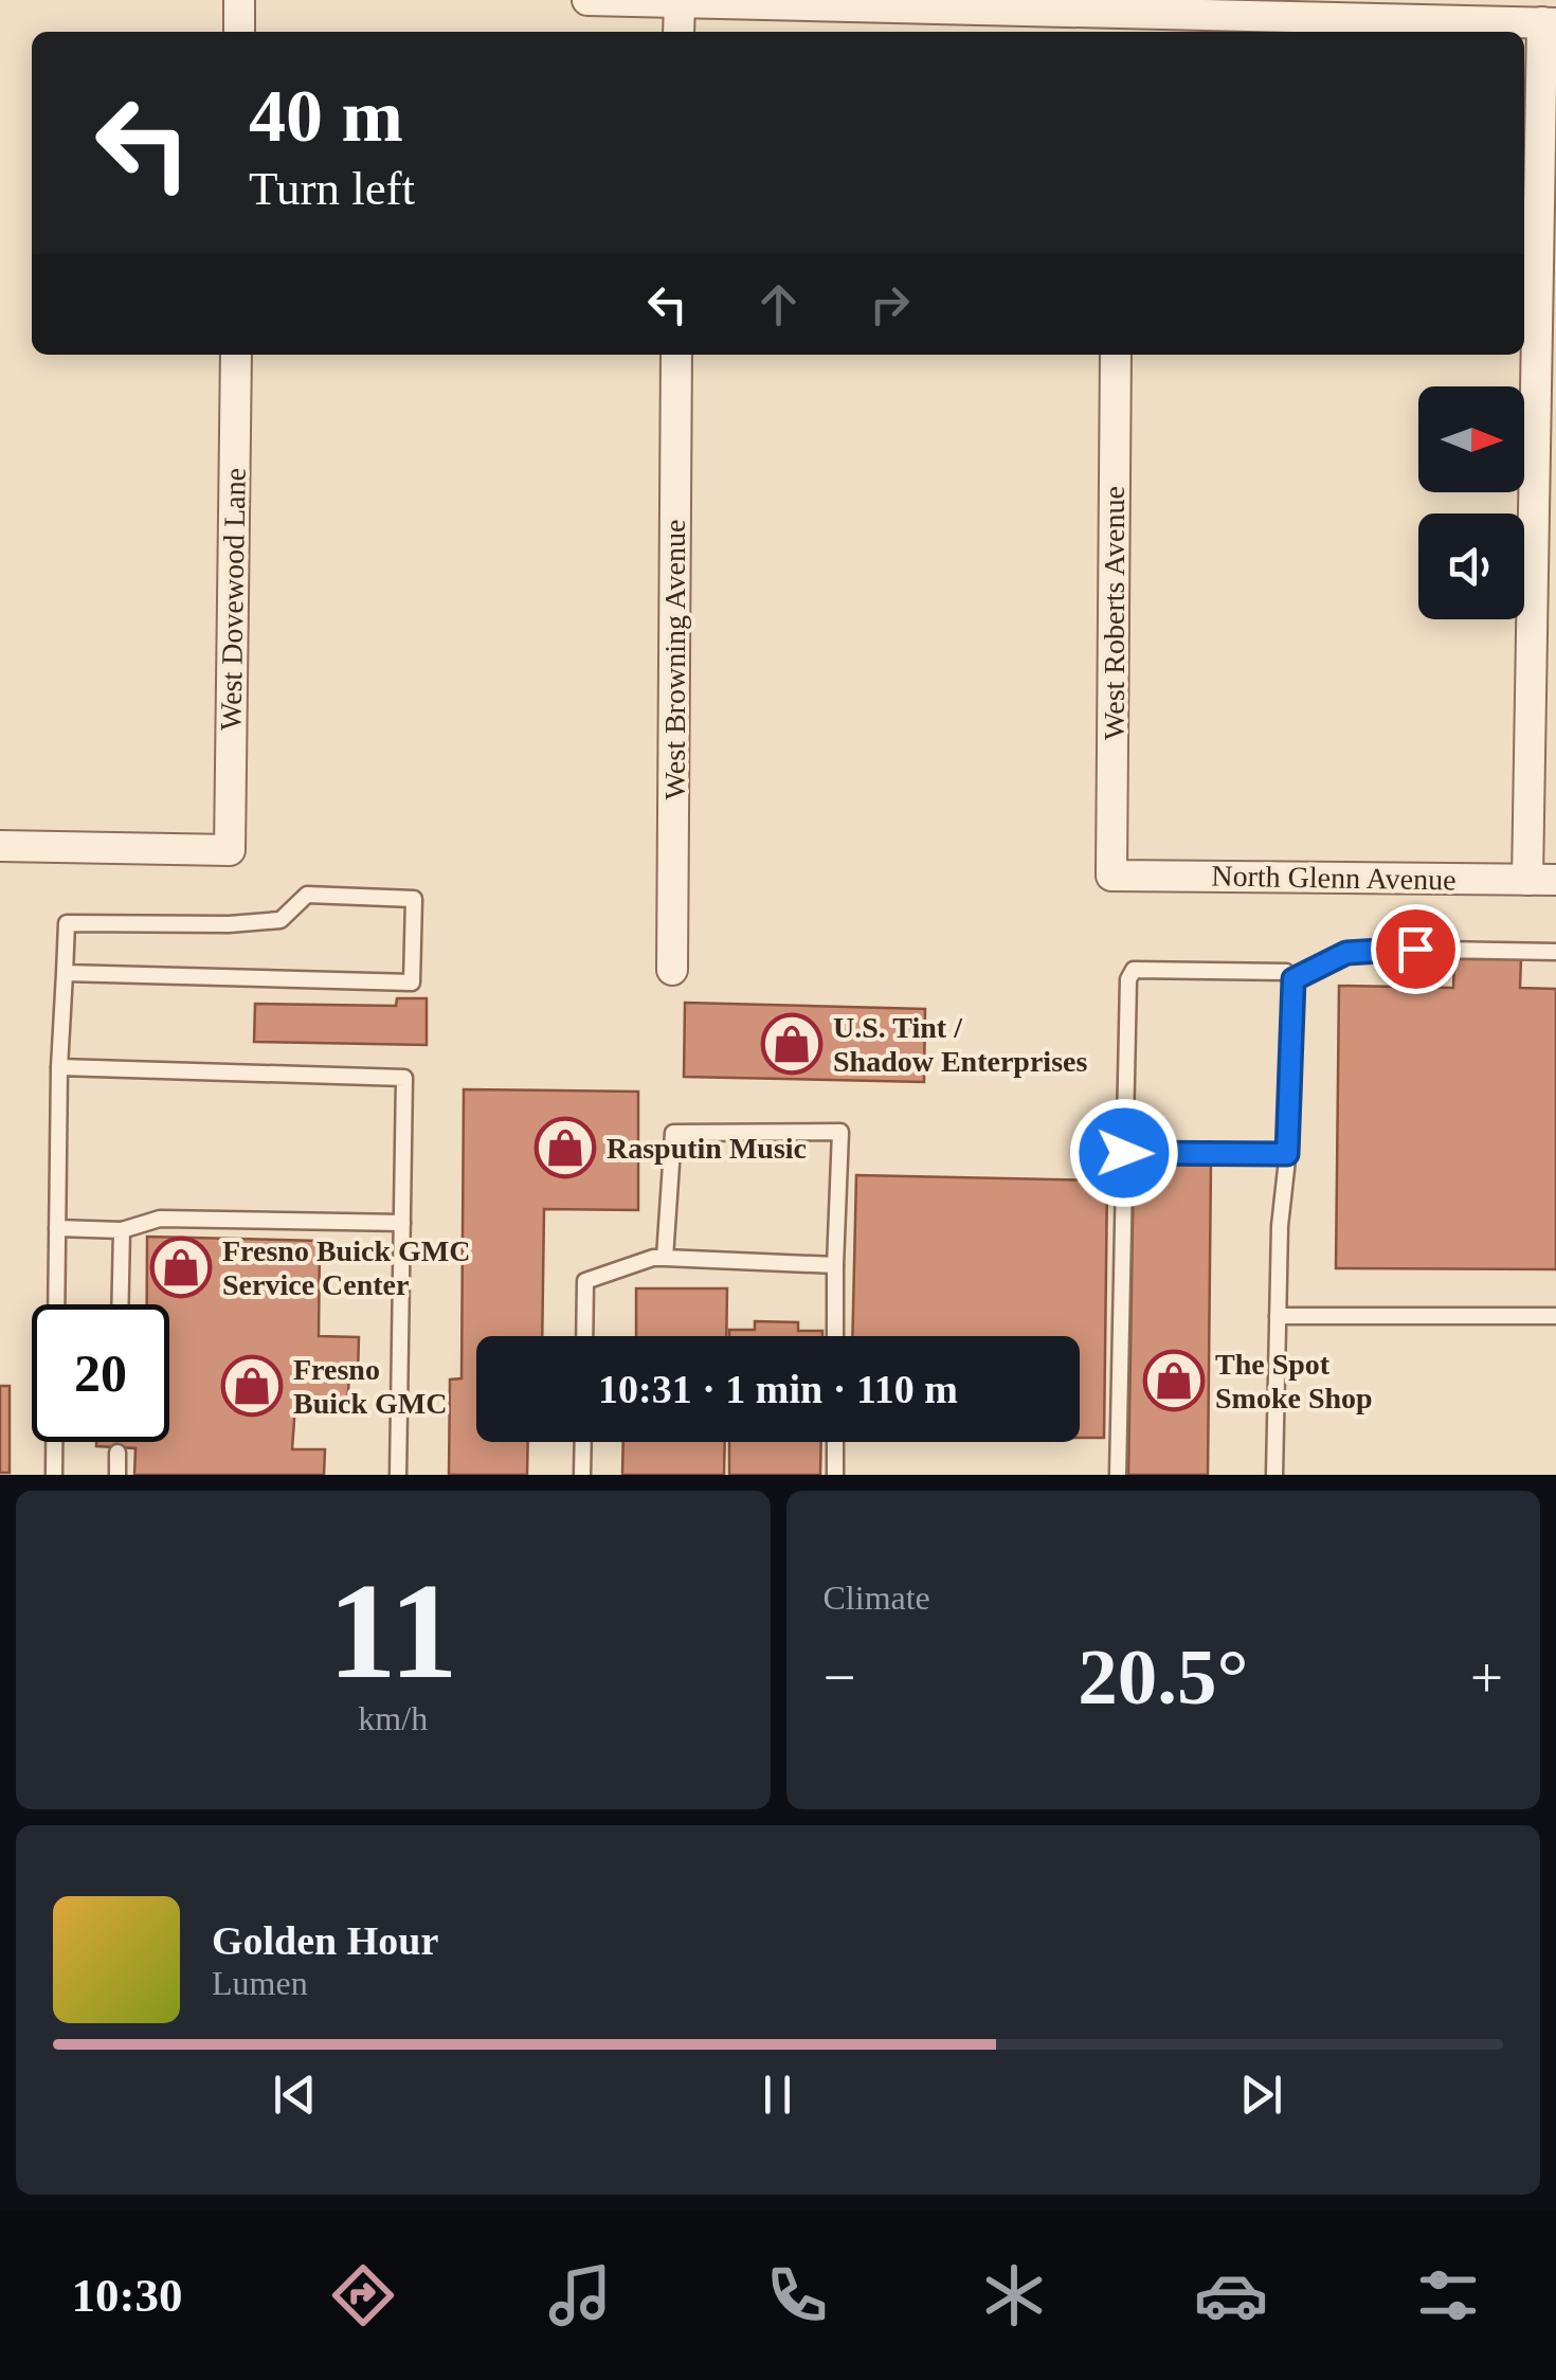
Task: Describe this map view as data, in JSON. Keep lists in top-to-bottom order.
{
  "streets": {
    "street": [
      "West Dovewood Lane",
      "West Roberts Avenue",
      "West Browning Avenue",
      "North Glenn Avenue"
    ]
  },
  "crossings": [
    ["West Roberts Avenue", "North Glenn Avenue"]
  ],
  "places": {
    "shop": [
      "U.S. Tint / Shadow Enterprises",
      "Rasputin Music",
      "Fresno Buick GMC Service Center",
      "The Spot Smoke Shop",
      "Fresno Buick GMC"
    ]
  },
  "north": "right",
  "page": {
    "turn": ["40 m", "Turn left"],
    "limit": "20",
    "trip": "10:31 · 1 min · 110 m",
    "tile": [
      ["11", "km/h"],
      "Climate"
    ],
    "heat": ["−", "20.5°", "+"],
    "song": ["Golden Hour", "Lumen"],
    "tabs": "10:30"
  }
}
